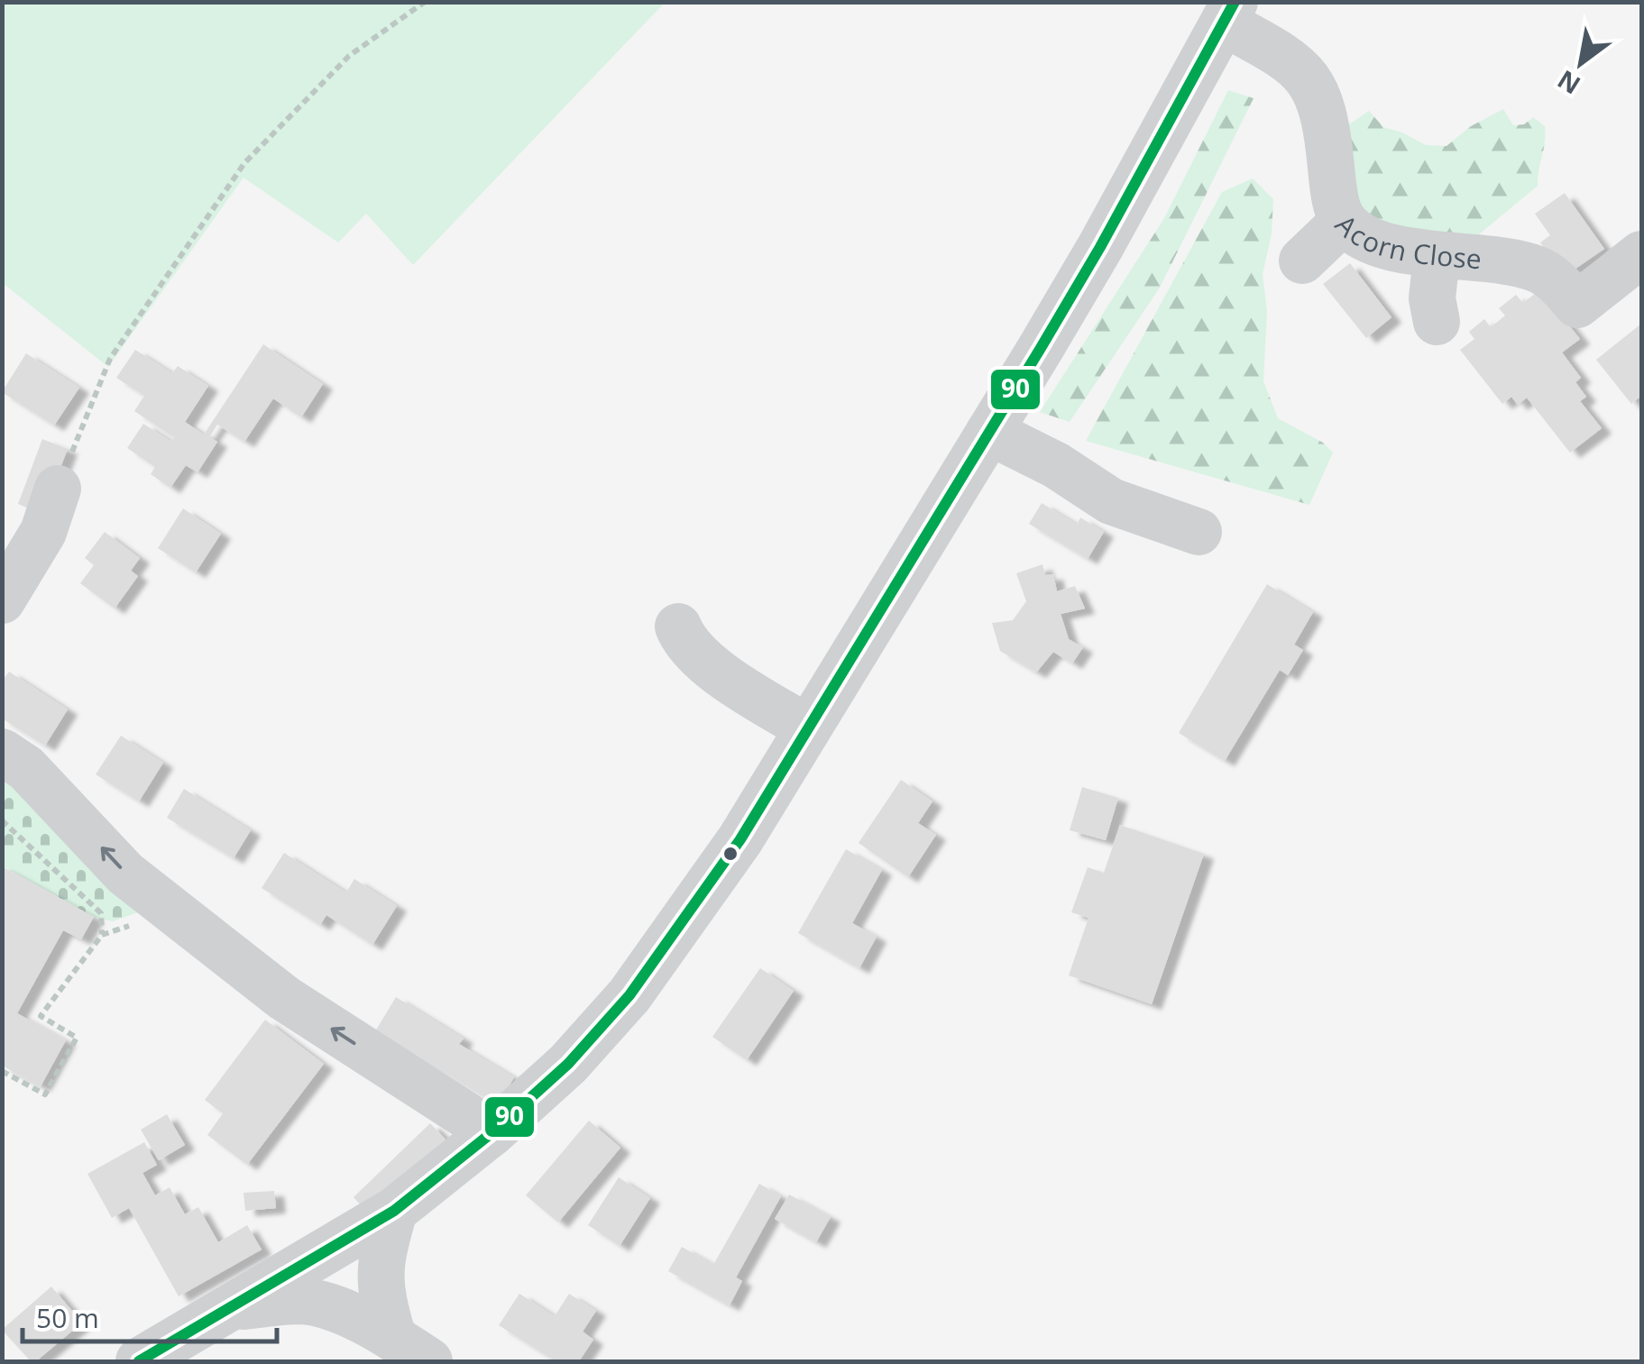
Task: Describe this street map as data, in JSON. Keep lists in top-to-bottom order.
{
  "streets": {
    "street": ["Acorn Close"]
  },
  "lines": ["transit line 90"],
  "scale_bar": "50 m",
  "north": "bottom left"
}
